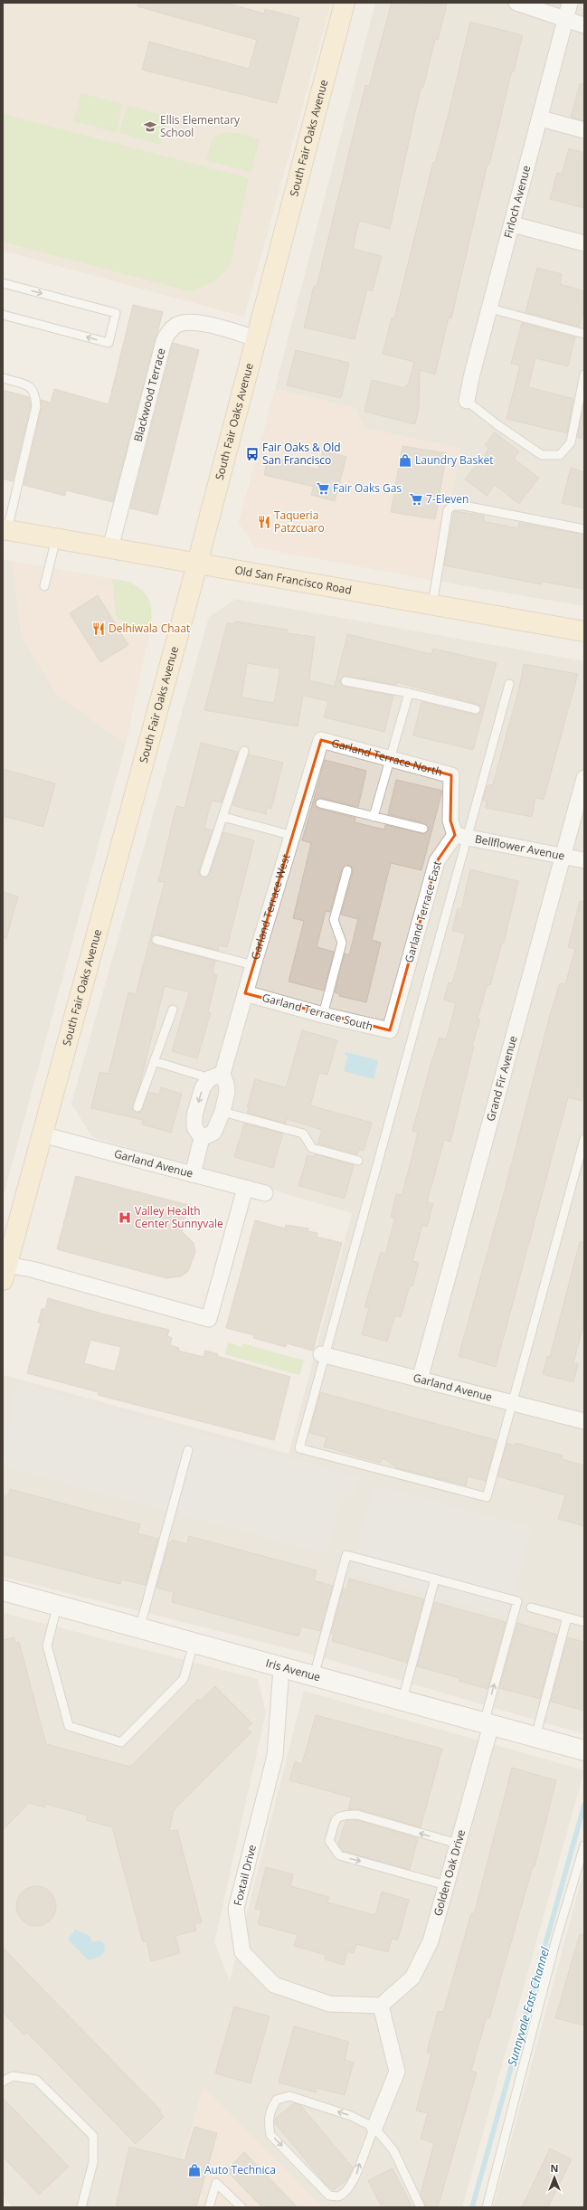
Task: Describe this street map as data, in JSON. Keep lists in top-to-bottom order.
{
  "streets": {
    "main road": ["South Fair Oaks Avenue", "Old San Francisco Road"],
    "street": [
      "Firloch Avenue",
      "Blackwood Terrace",
      "Garland Terrace North",
      "Bellflower Avenue",
      "Garland Terrace West",
      "Garland Terrace East",
      "Garland Terrace South",
      "Grand Fir Avenue",
      "Garland Avenue",
      "Iris Avenue",
      "Golden Oak Drive",
      "Foxtail Drive"
    ]
  },
  "crossings": [
    ["South Fair Oaks Avenue", "Blackwood Terrace"],
    ["South Fair Oaks Avenue", "Old San Francisco Road"],
    ["South Fair Oaks Avenue", "Garland Avenue"],
    ["Blackwood Terrace", "Old San Francisco Road"],
    ["Garland Terrace North", "Bellflower Avenue"],
    ["Garland Terrace North", "Garland Terrace West"],
    ["Garland Terrace North", "Garland Terrace East"],
    ["Bellflower Avenue", "Garland Terrace East"],
    ["Bellflower Avenue", "Grand Fir Avenue"],
    ["Garland Terrace West", "Garland Terrace South"],
    ["Garland Terrace East", "Garland Terrace South"],
    ["Grand Fir Avenue", "Garland Avenue"],
    ["Iris Avenue", "Golden Oak Drive"],
    ["Iris Avenue", "Foxtail Drive"],
    ["Golden Oak Drive", "Foxtail Drive"]
  ],
  "water": ["Sunnyvale East Channel"],
  "places": {
    "school or university": ["Ellis Elementary School"],
    "bus stop": ["Fair Oaks & Old San Francisco"],
    "shop": ["Laundry Basket", "Auto Technica"],
    "supermarket": ["Fair Oaks Gas", "7-Eleven"],
    "restaurant": ["Taqueria Patzcuaro", "Delhiwala Chaat"],
    "hospital": ["Valley Health Center Sunnyvale"]
  },
  "north": "top"
}
